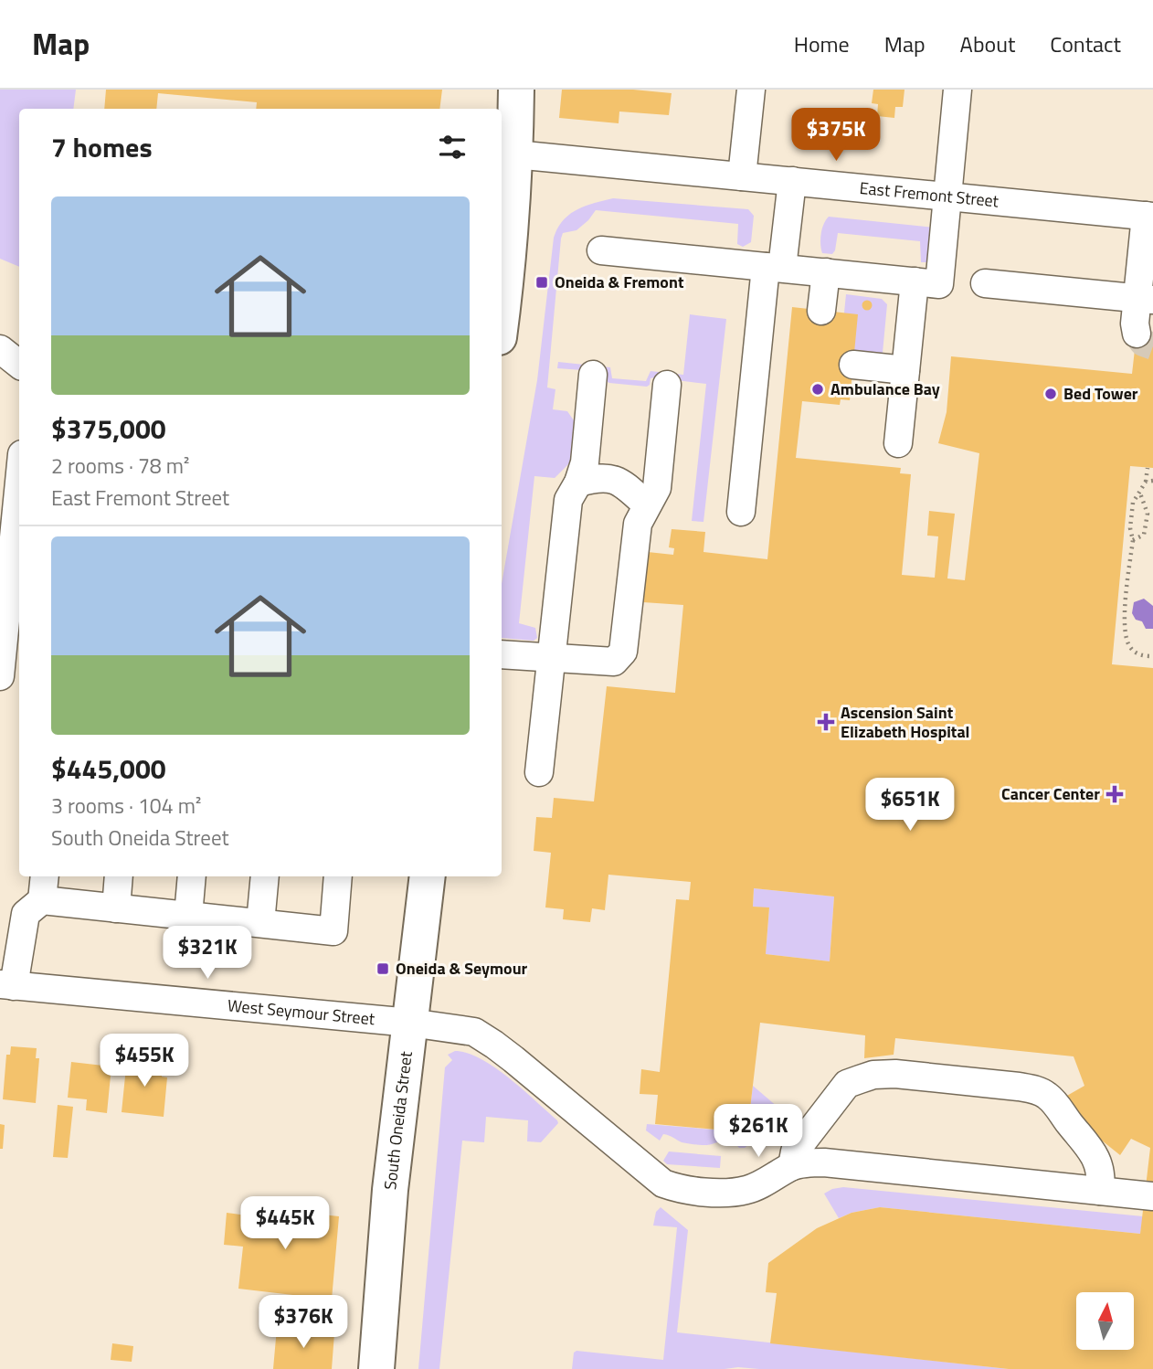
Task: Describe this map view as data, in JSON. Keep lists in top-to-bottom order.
{
  "streets": {
    "main road": ["South Oneida Street"],
    "street": ["East Fremont Street", "West Seymour Street"]
  },
  "crossings": [
    ["West Seymour Street", "South Oneida Street"]
  ],
  "places": {
    "transit": ["Oneida & Fremont", "Oneida & Seymour"],
    "other": ["Ambulance Bay", "Bed Tower"],
    "health": ["Ascension Saint Elizabeth Hospital", "Cancer Center"]
  },
  "north": "top",
  "page": {
    "header": "Map",
    "nav": [
      "Home",
      "Map",
      "About",
      "Contact"
    ],
    "price": [
      "$375K",
      "$651K",
      "$321K",
      "$455K",
      "$261K",
      "$445K",
      "$376K"
    ],
    "heading": "7 homes",
    "list": [
      {
        "name": "$375,000",
        "note": "2 rooms · 78 m² · East Fremont Street"
      },
      {
        "name": "$445,000",
        "note": "3 rooms · 104 m² · South Oneida Street"
      }
    ]
  }
}
